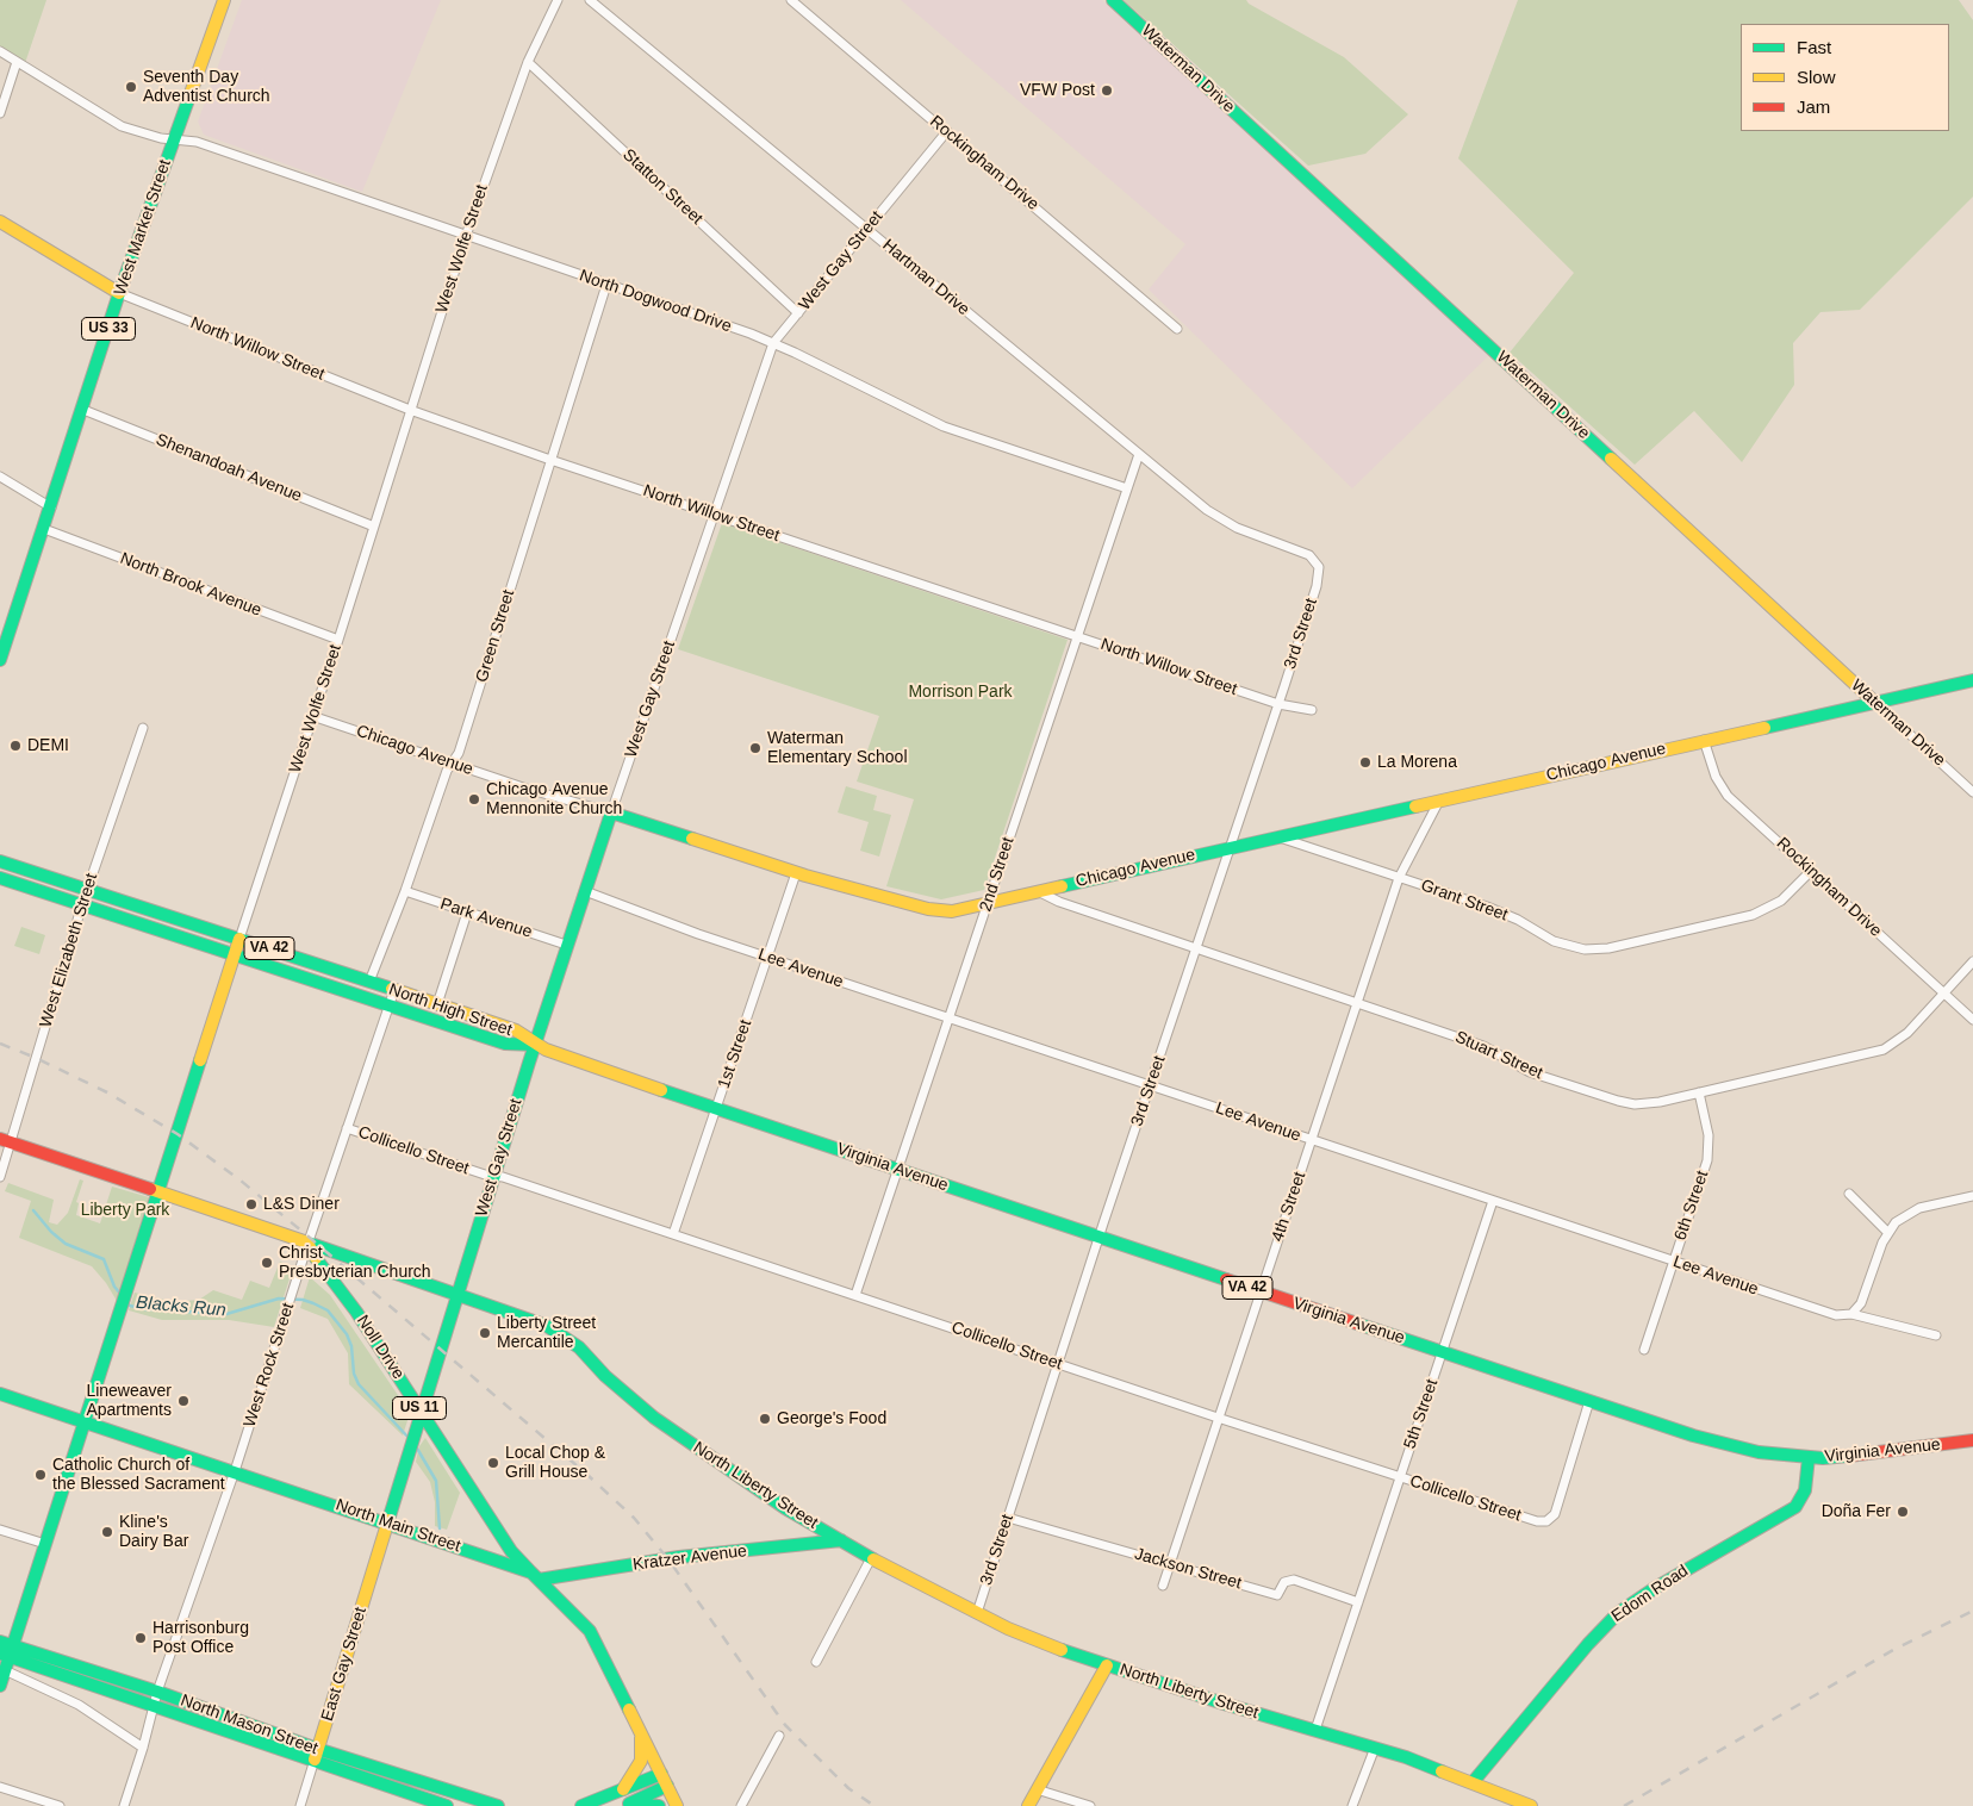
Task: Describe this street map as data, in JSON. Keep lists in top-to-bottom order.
{
  "streets": {
    "street": [
      "Waterman Drive",
      "Rockingham Drive",
      "Statton Street",
      "West Market Street",
      "West Wolfe Street",
      "West Gay Street",
      "Hartman Drive",
      "North Dogwood Drive",
      "US 33",
      "North Willow Street",
      "Shenandoah Avenue",
      "North Brook Avenue",
      "3rd Street",
      "Green Street",
      "Chicago Avenue",
      "2nd Street",
      "Grant Street",
      "Park Avenue",
      "VA 42",
      "West Elizabeth Street",
      "Lee Avenue",
      "North High Street",
      "1st Street",
      "Stuart Street",
      "Collicello Street",
      "Virginia Avenue",
      "6th Street",
      "4th Street",
      "Noll Drive",
      "West Rock Street",
      "US 11",
      "5th Street",
      "North Liberty Street",
      "North Main Street",
      "Kratzer Avenue",
      "Jackson Street",
      "Edom Road",
      "East Gay Street",
      "North Mason Street"
    ]
  },
  "crossings": [
    ["Waterman Drive", "Chicago Avenue"],
    ["Rockingham Drive", "West Gay Street"],
    ["Rockingham Drive", "Chicago Avenue"],
    ["Rockingham Drive", "Grant Street"],
    ["Rockingham Drive", "Stuart Street"],
    ["Statton Street", "West Wolfe Street"],
    ["Statton Street", "West Gay Street"],
    ["West Market Street", "North Dogwood Drive"],
    ["West Market Street", "North Willow Street"],
    ["West Market Street", "Shenandoah Avenue"],
    ["West Market Street", "North Brook Avenue"],
    ["West Wolfe Street", "North Dogwood Drive"],
    ["West Wolfe Street", "North Willow Street"],
    ["West Wolfe Street", "Shenandoah Avenue"],
    ["West Wolfe Street", "North Brook Avenue"],
    ["West Wolfe Street", "Chicago Avenue"],
    ["West Wolfe Street", "North High Street"],
    ["West Wolfe Street", "North Liberty Street"],
    ["West Wolfe Street", "North Main Street"],
    ["West Wolfe Street", "North Mason Street"],
    ["West Gay Street", "Hartman Drive"],
    ["West Gay Street", "North Dogwood Drive"],
    ["West Gay Street", "North Willow Street"],
    ["West Gay Street", "Chicago Avenue"],
    ["West Gay Street", "Park Avenue"],
    ["West Gay Street", "Lee Avenue"],
    ["West Gay Street", "North High Street"],
    ["West Gay Street", "Collicello Street"],
    ["West Gay Street", "Virginia Avenue"],
    ["West Gay Street", "Noll Drive"],
    ["West Gay Street", "North Liberty Street"],
    ["West Gay Street", "North Main Street"],
    ["West Gay Street", "East Gay Street"],
    ["Hartman Drive", "3rd Street"],
    ["Hartman Drive", "2nd Street"],
    ["North Dogwood Drive", "Green Street"],
    ["North Dogwood Drive", "2nd Street"],
    ["North Willow Street", "3rd Street"],
    ["North Willow Street", "Green Street"],
    ["North Willow Street", "2nd Street"],
    ["3rd Street", "Chicago Avenue"],
    ["3rd Street", "Lee Avenue"],
    ["3rd Street", "Stuart Street"],
    ["3rd Street", "Collicello Street"],
    ["3rd Street", "Virginia Avenue"],
    ["3rd Street", "North Liberty Street"],
    ["3rd Street", "Jackson Street"],
    ["Green Street", "Chicago Avenue"],
    ["Green Street", "Park Avenue"],
    ["Green Street", "North High Street"],
    ["Chicago Avenue", "2nd Street"],
    ["Chicago Avenue", "Grant Street"],
    ["Chicago Avenue", "1st Street"],
    ["Chicago Avenue", "Stuart Street"],
    ["Chicago Avenue", "4th Street"],
    ["2nd Street", "Lee Avenue"],
    ["2nd Street", "Collicello Street"],
    ["2nd Street", "Virginia Avenue"],
    ["Grant Street", "4th Street"],
    ["West Elizabeth Street", "North High Street"],
    ["West Elizabeth Street", "North Liberty Street"],
    ["Lee Avenue", "1st Street"],
    ["Lee Avenue", "6th Street"],
    ["Lee Avenue", "4th Street"],
    ["Lee Avenue", "5th Street"],
    ["North High Street", "Virginia Avenue"],
    ["North High Street", "West Rock Street"],
    ["1st Street", "Collicello Street"],
    ["1st Street", "Virginia Avenue"],
    ["Stuart Street", "6th Street"],
    ["Stuart Street", "4th Street"],
    ["Collicello Street", "Virginia Avenue"],
    ["Collicello Street", "4th Street"],
    ["Collicello Street", "West Rock Street"],
    ["Collicello Street", "5th Street"],
    ["Virginia Avenue", "4th Street"],
    ["Virginia Avenue", "5th Street"],
    ["Virginia Avenue", "Edom Road"],
    ["4th Street", "Jackson Street"],
    ["Noll Drive", "West Rock Street"],
    ["Noll Drive", "North Liberty Street"],
    ["Noll Drive", "North Main Street"],
    ["Noll Drive", "Kratzer Avenue"],
    ["West Rock Street", "North Liberty Street"],
    ["West Rock Street", "North Main Street"],
    ["West Rock Street", "North Mason Street"],
    ["5th Street", "North Liberty Street"],
    ["5th Street", "Jackson Street"],
    ["North Liberty Street", "Kratzer Avenue"],
    ["North Liberty Street", "Edom Road"],
    ["North Main Street", "Kratzer Avenue"],
    ["North Main Street", "East Gay Street"],
    ["East Gay Street", "North Mason Street"]
  ],
  "water": ["Blacks Run"],
  "parks": ["Morrison Park", "Liberty Park"],
  "places": [
    "Seventh Day Adventist Church",
    "VFW Post",
    "DEMI",
    "Waterman Elementary School",
    "La Morena",
    "Chicago Avenue Mennonite Church",
    "L&S Diner",
    "Christ Presbyterian Church",
    "Liberty Street Mercantile",
    "Lineweaver Apartments",
    "George's Food",
    "Local Chop & Grill House",
    "Catholic Church of the Blessed Sacrament",
    "Doña Fer",
    "Kline's Dairy Bar",
    "Harrisonburg Post Office"
  ],
  "legend": ["Fast", "Slow", "Jam"]
}
